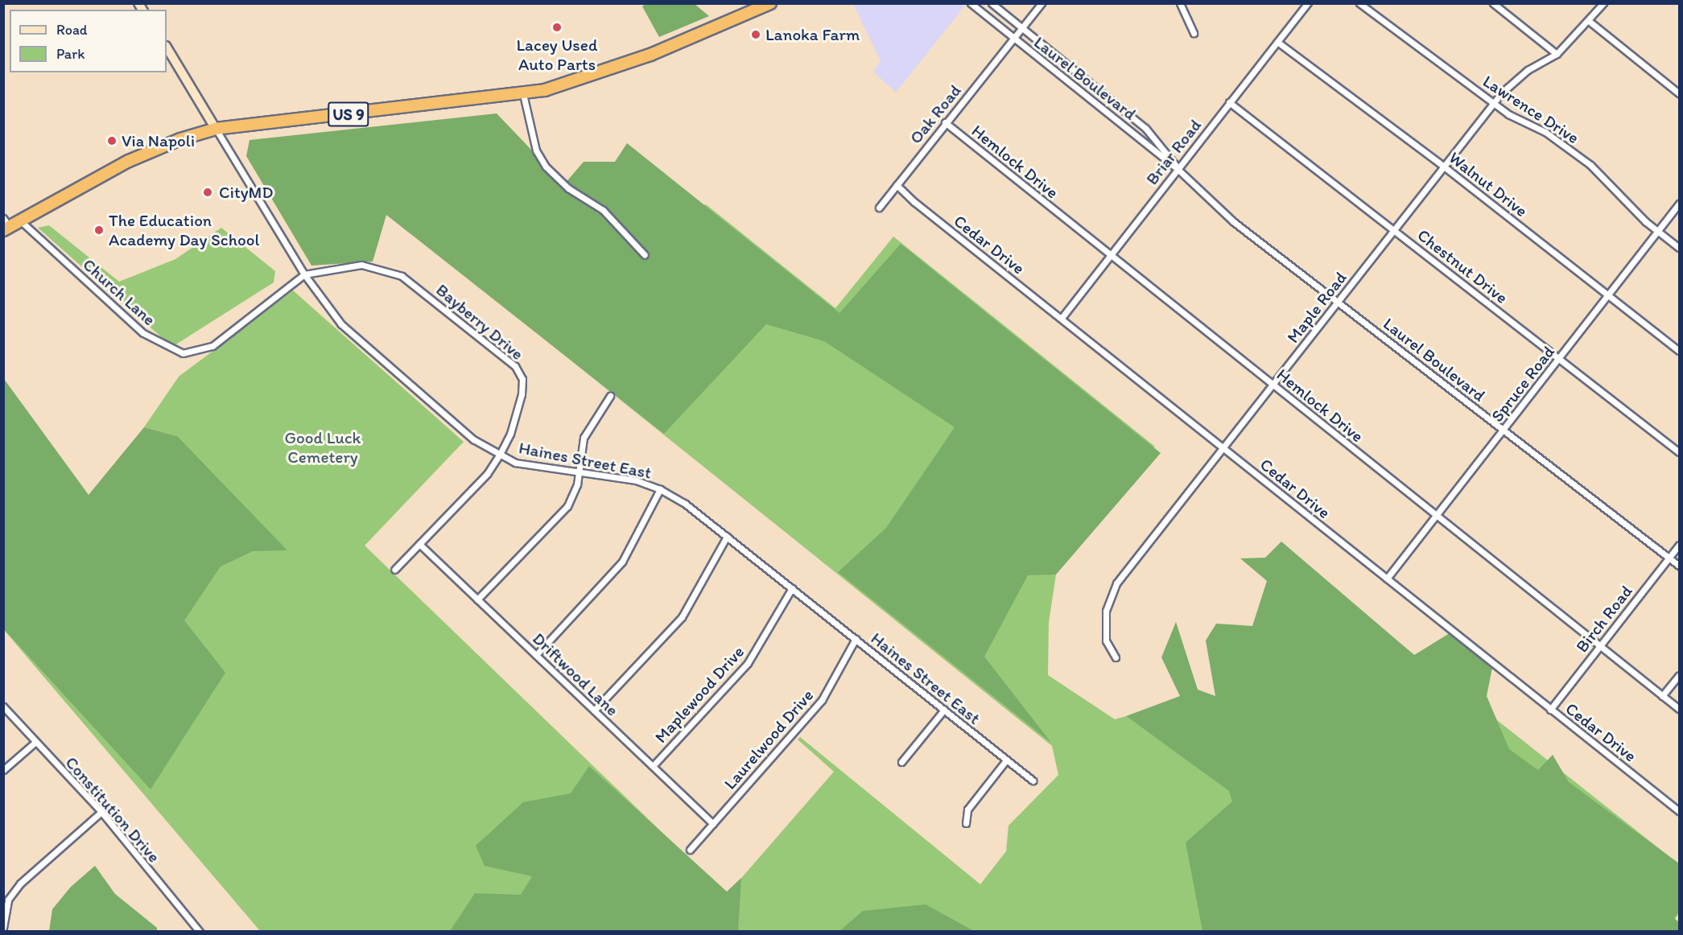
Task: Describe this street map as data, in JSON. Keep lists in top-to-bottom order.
{
  "streets": {
    "highway": ["US 9"],
    "street": [
      "Laurel Boulevard",
      "Lawrence Drive",
      "Oak Road",
      "Briar Road",
      "Hemlock Drive",
      "Walnut Drive",
      "Cedar Drive",
      "Chestnut Drive",
      "Church Lane",
      "Maple Road",
      "Bayberry Drive",
      "Spruce Road",
      "Haines Street East",
      "Birch Road",
      "Driftwood Lane",
      "Maplewood Drive",
      "Laurelwood Drive",
      "Constitution Drive"
    ]
  },
  "crossings": [
    ["Laurel Boulevard", "Oak Road"],
    ["Laurel Boulevard", "Briar Road"],
    ["Laurel Boulevard", "Maple Road"],
    ["Laurel Boulevard", "Spruce Road"],
    ["Laurel Boulevard", "Birch Road"],
    ["Lawrence Drive", "Maple Road"],
    ["Lawrence Drive", "Spruce Road"],
    ["US 9", "Church Lane"],
    ["US 9", "Haines Street East"],
    ["Oak Road", "Hemlock Drive"],
    ["Oak Road", "Cedar Drive"],
    ["Briar Road", "Hemlock Drive"],
    ["Briar Road", "Walnut Drive"],
    ["Briar Road", "Cedar Drive"],
    ["Briar Road", "Chestnut Drive"],
    ["Hemlock Drive", "Maple Road"],
    ["Hemlock Drive", "Spruce Road"],
    ["Hemlock Drive", "Birch Road"],
    ["Walnut Drive", "Maple Road"],
    ["Walnut Drive", "Spruce Road"],
    ["Cedar Drive", "Maple Road"],
    ["Cedar Drive", "Spruce Road"],
    ["Cedar Drive", "Birch Road"],
    ["Chestnut Drive", "Maple Road"],
    ["Chestnut Drive", "Spruce Road"],
    ["Church Lane", "Bayberry Drive"],
    ["Church Lane", "Haines Street East"],
    ["Bayberry Drive", "Haines Street East"],
    ["Bayberry Drive", "Driftwood Lane"],
    ["Haines Street East", "Maplewood Drive"],
    ["Haines Street East", "Laurelwood Drive"],
    ["Driftwood Lane", "Maplewood Drive"],
    ["Driftwood Lane", "Laurelwood Drive"]
  ],
  "parks": ["Good Luck Cemetery"],
  "places": [
    "Lacey Used Auto Parts",
    "Lanoka Farm",
    "Via Napoli",
    "CityMD",
    "The Education Academy Day School"
  ],
  "legend": ["Road", "Park"]
}
